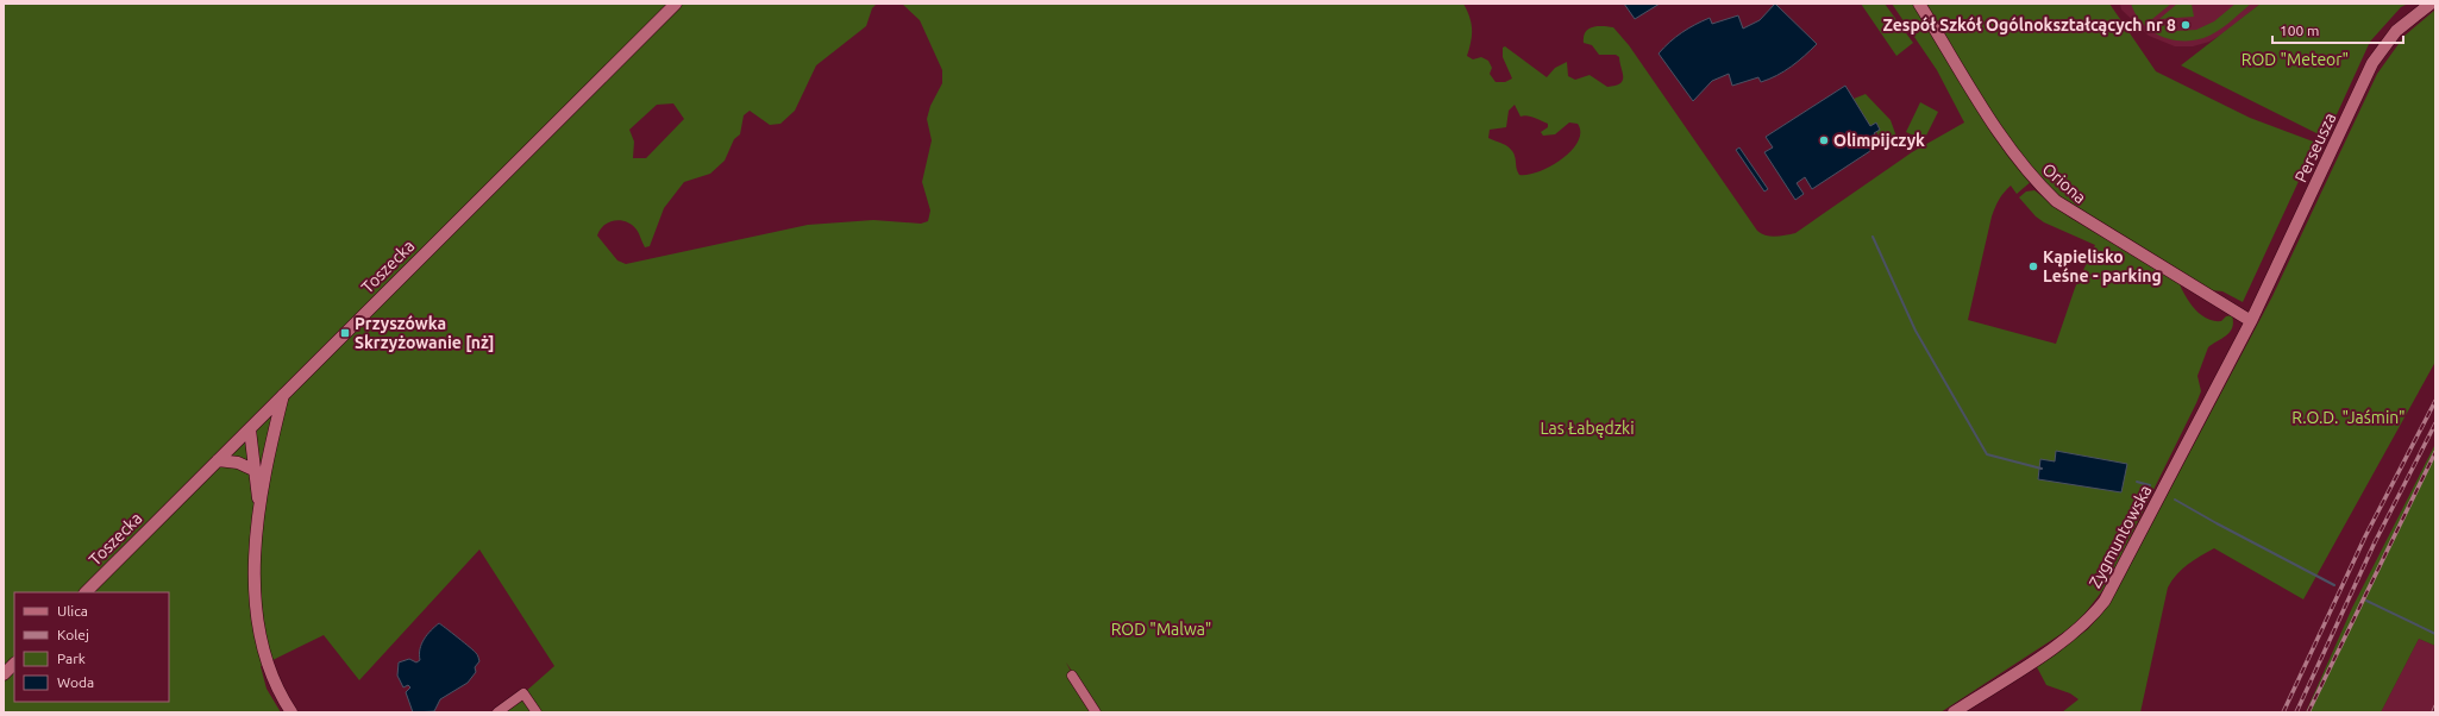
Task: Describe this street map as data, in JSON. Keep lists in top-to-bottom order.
{
  "streets": {
    "street": [
      "Perseusza",
      "Oriona",
      "Toszecka",
      "Zygmuntowska"
    ]
  },
  "crossings": [
    ["Perseusza", "Oriona"],
    ["Perseusza", "Zygmuntowska"],
    ["Oriona", "Zygmuntowska"]
  ],
  "parks": [
    "ROD \"Meteor\"",
    "R.O.D. \"Jaśmin\"",
    "Las Łabędzki",
    "ROD \"Malwa\""
  ],
  "places": {
    "other": ["Zespół Szkół Ogólnokształcących nr 8", "Olimpijczyk", "Kąpielisko Leśne - parking"],
    "transit": ["Przyszówka Skrzyżowanie [nż]"]
  },
  "legend": [
    "Ulica",
    "Kolej",
    "Park",
    "Woda"
  ],
  "scale_bar": "100 m"
}
